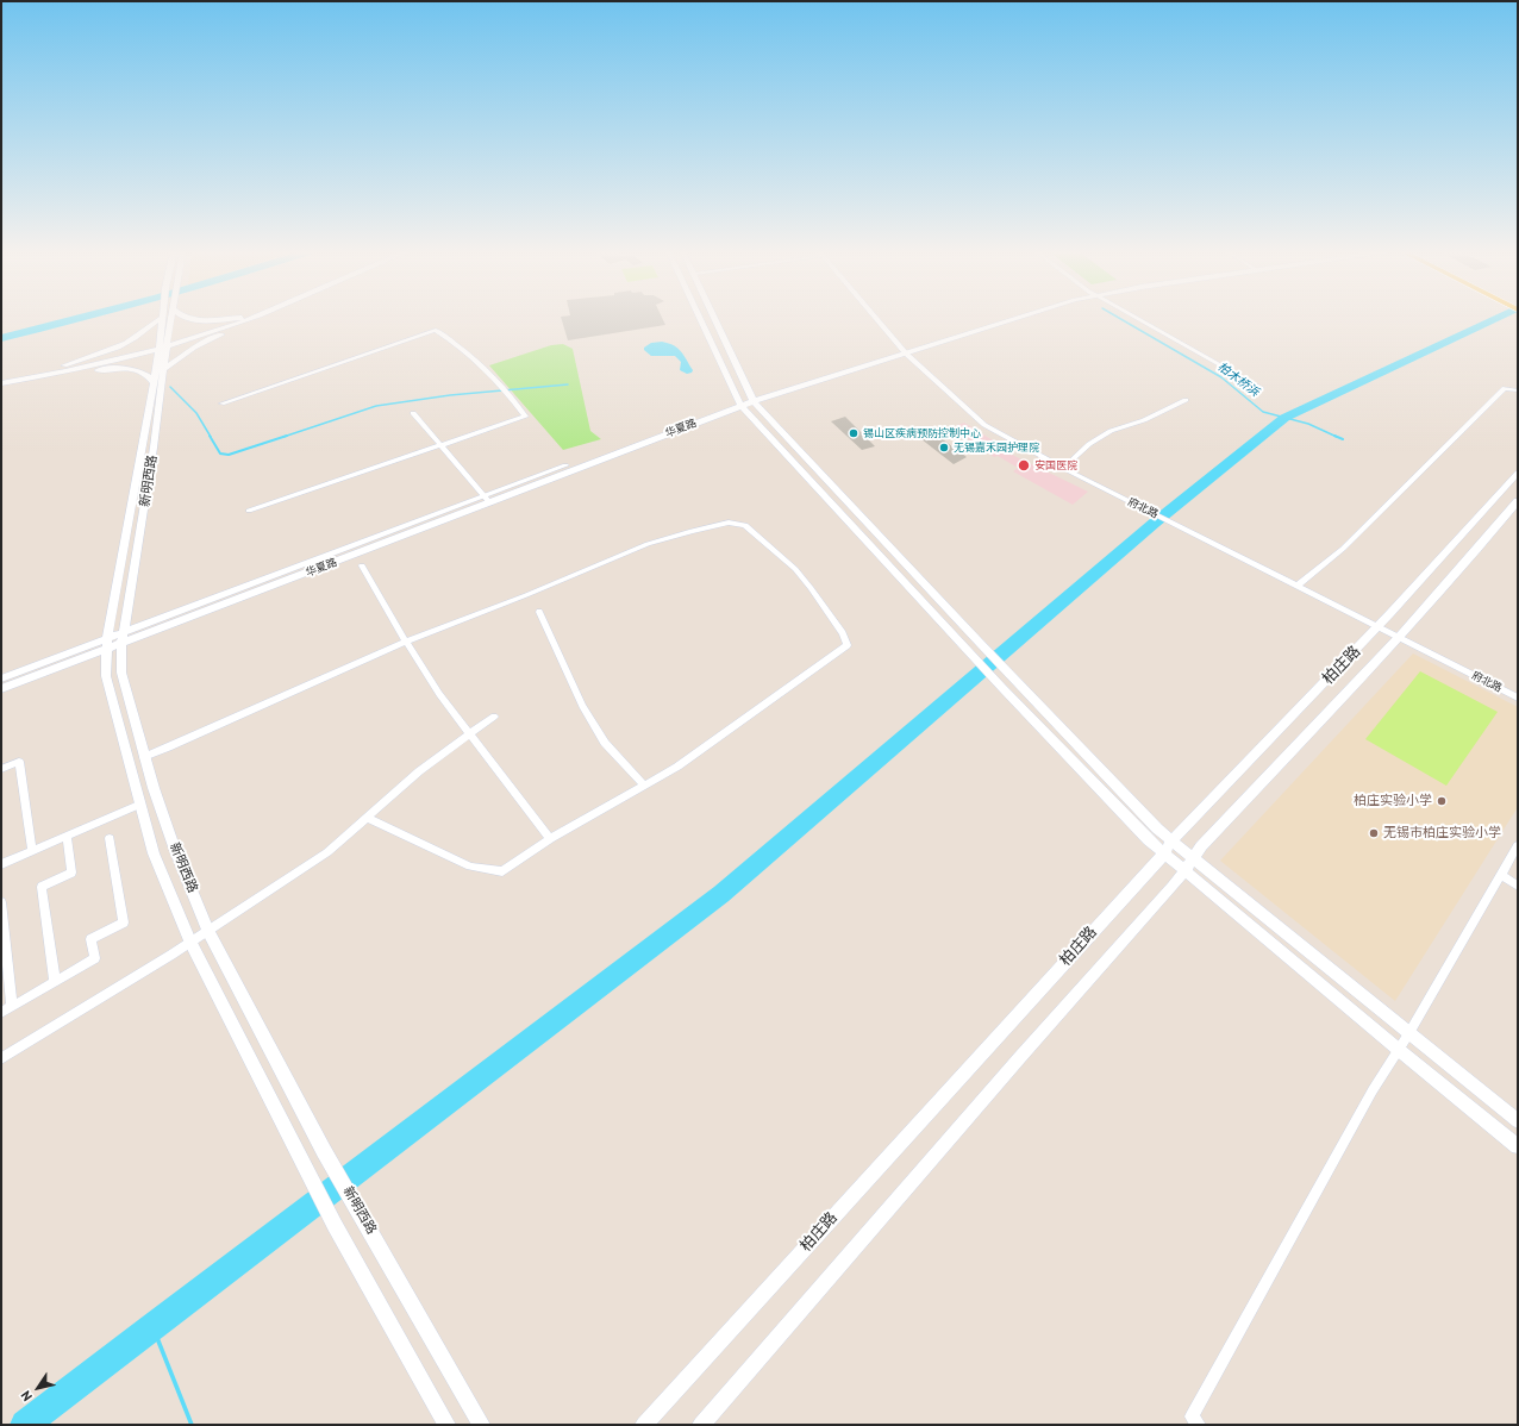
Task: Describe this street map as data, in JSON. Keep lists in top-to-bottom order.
{
  "streets": {
    "street": [
      "华夏路",
      "新明西路",
      "府北路",
      "柏庄路"
    ]
  },
  "crossings": [
    ["华夏路", "新明西路"],
    ["华夏路", "府北路"],
    ["府北路", "柏庄路"]
  ],
  "water": ["柏木桥浜"],
  "places": [
    "锡山区疾病预防控制中心",
    "无锡嘉禾园护理院",
    "安国医院",
    "柏庄实验小学",
    "无锡市柏庄实验小学"
  ],
  "north": "bottom left"
}
